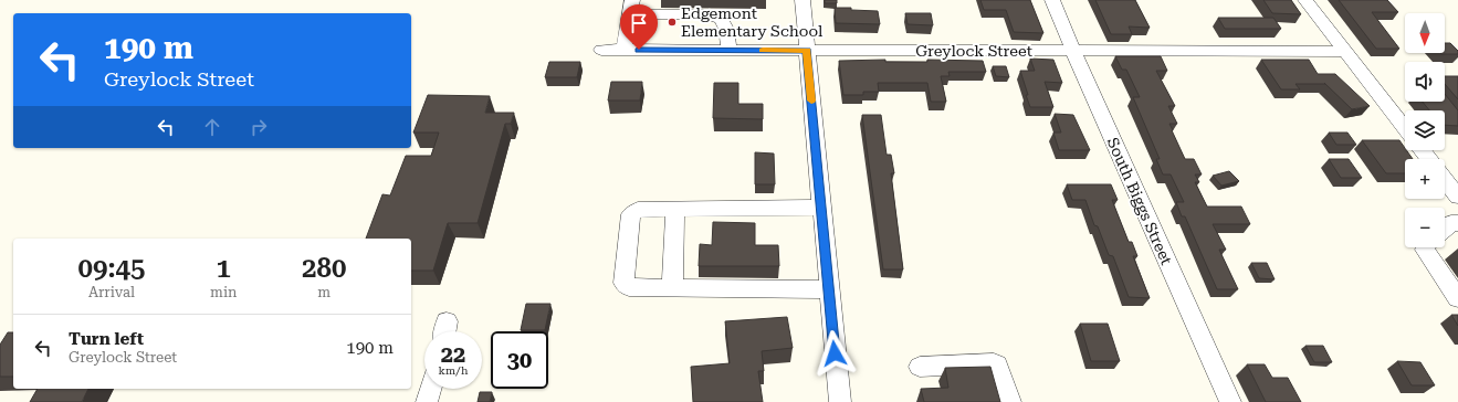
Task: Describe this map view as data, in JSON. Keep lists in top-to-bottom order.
{
  "streets": {
    "street": ["Greylock Street", "South Biggs Street"]
  },
  "crossings": [
    ["Greylock Street", "South Biggs Street"]
  ],
  "places": ["Edgemont Elementary School"],
  "north": "bottom",
  "page": {
    "map_buttons": ["+", "−"],
    "turn": ["190 m", "Greylock Street"],
    "eta": [
      "09:45",
      "Arrival",
      "1",
      "min",
      "280",
      "m"
    ],
    "list": [
      {
        "name": "Turn left",
        "note": "Greylock Street",
        "value": "190 m"
      }
    ],
    "speed": "22 km/h",
    "limit": "30"
  }
}
